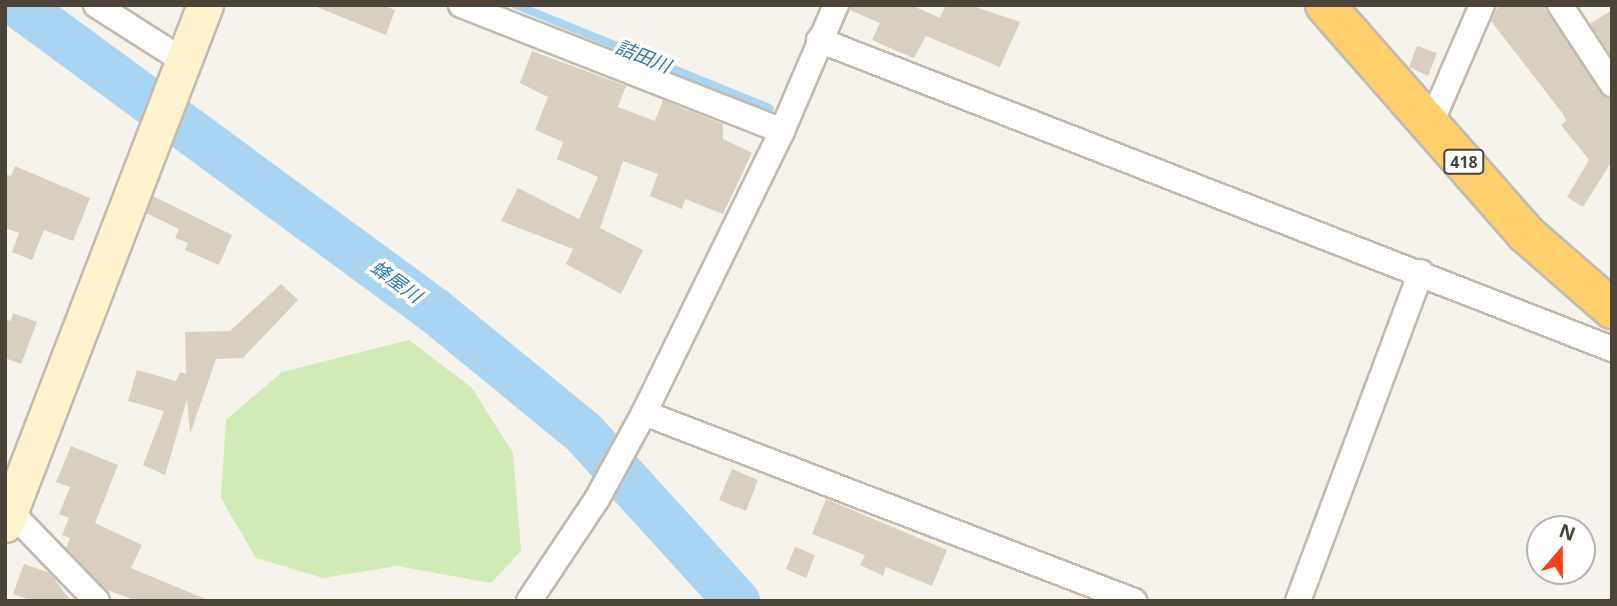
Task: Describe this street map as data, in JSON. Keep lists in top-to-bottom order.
{
  "streets": {
    "highway": ["418"]
  },
  "water": ["詰田川", "蜂屋川"],
  "north": "top"
}
